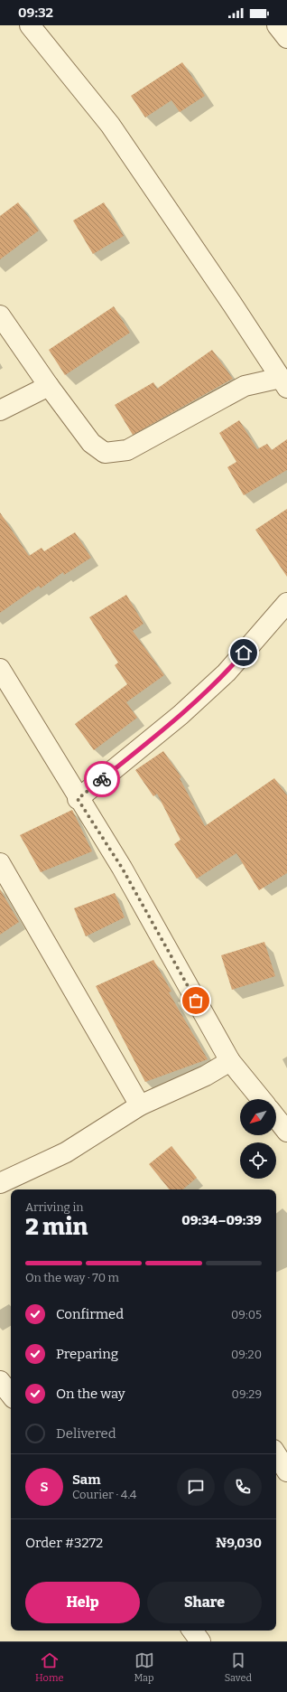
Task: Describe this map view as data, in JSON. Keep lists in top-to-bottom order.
{
  "north": "bottom left",
  "page": {
    "status": "09:32",
    "heading": ["2 min", "Arriving in", "09:34–09:39"],
    "panel": [
      "Sam",
      "Courier · 4.4",
      "Order #3272",
      "₦9,030"
    ],
    "bar": "On the way · 70 m",
    "list": [
      ["Confirmed", "09:05"],
      ["Preparing", "09:20"],
      ["On the way", "09:29"],
      "Delivered"
    ],
    "round": "S",
    "buttons": ["Help", "Share"],
    "tabs": ["Home", "Map", "Saved"]
  }
}
